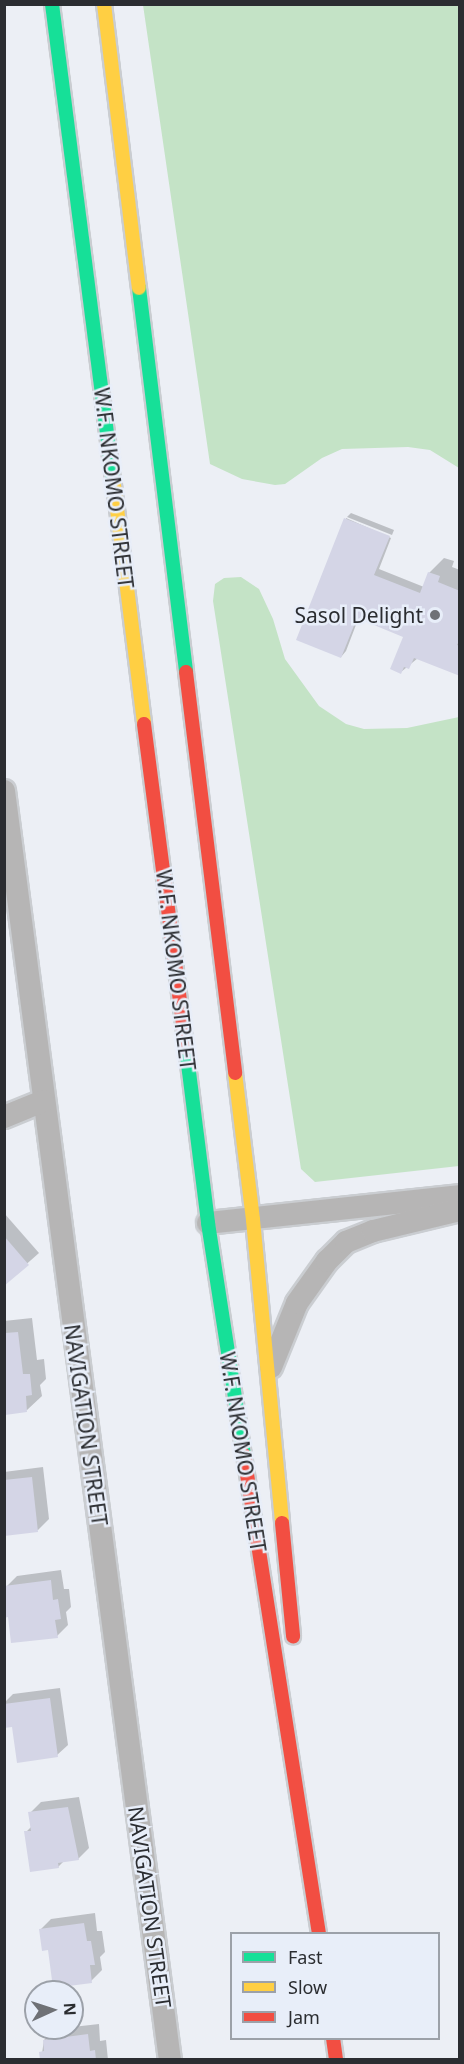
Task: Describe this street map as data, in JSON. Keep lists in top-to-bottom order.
{
  "streets": {
    "main road": ["W.F. NKOMO STREET"],
    "street": ["NAVIGATION STREET"]
  },
  "places": ["Sasol Delight"],
  "legend": ["Fast", "Slow", "Jam"],
  "north": "right"
}
